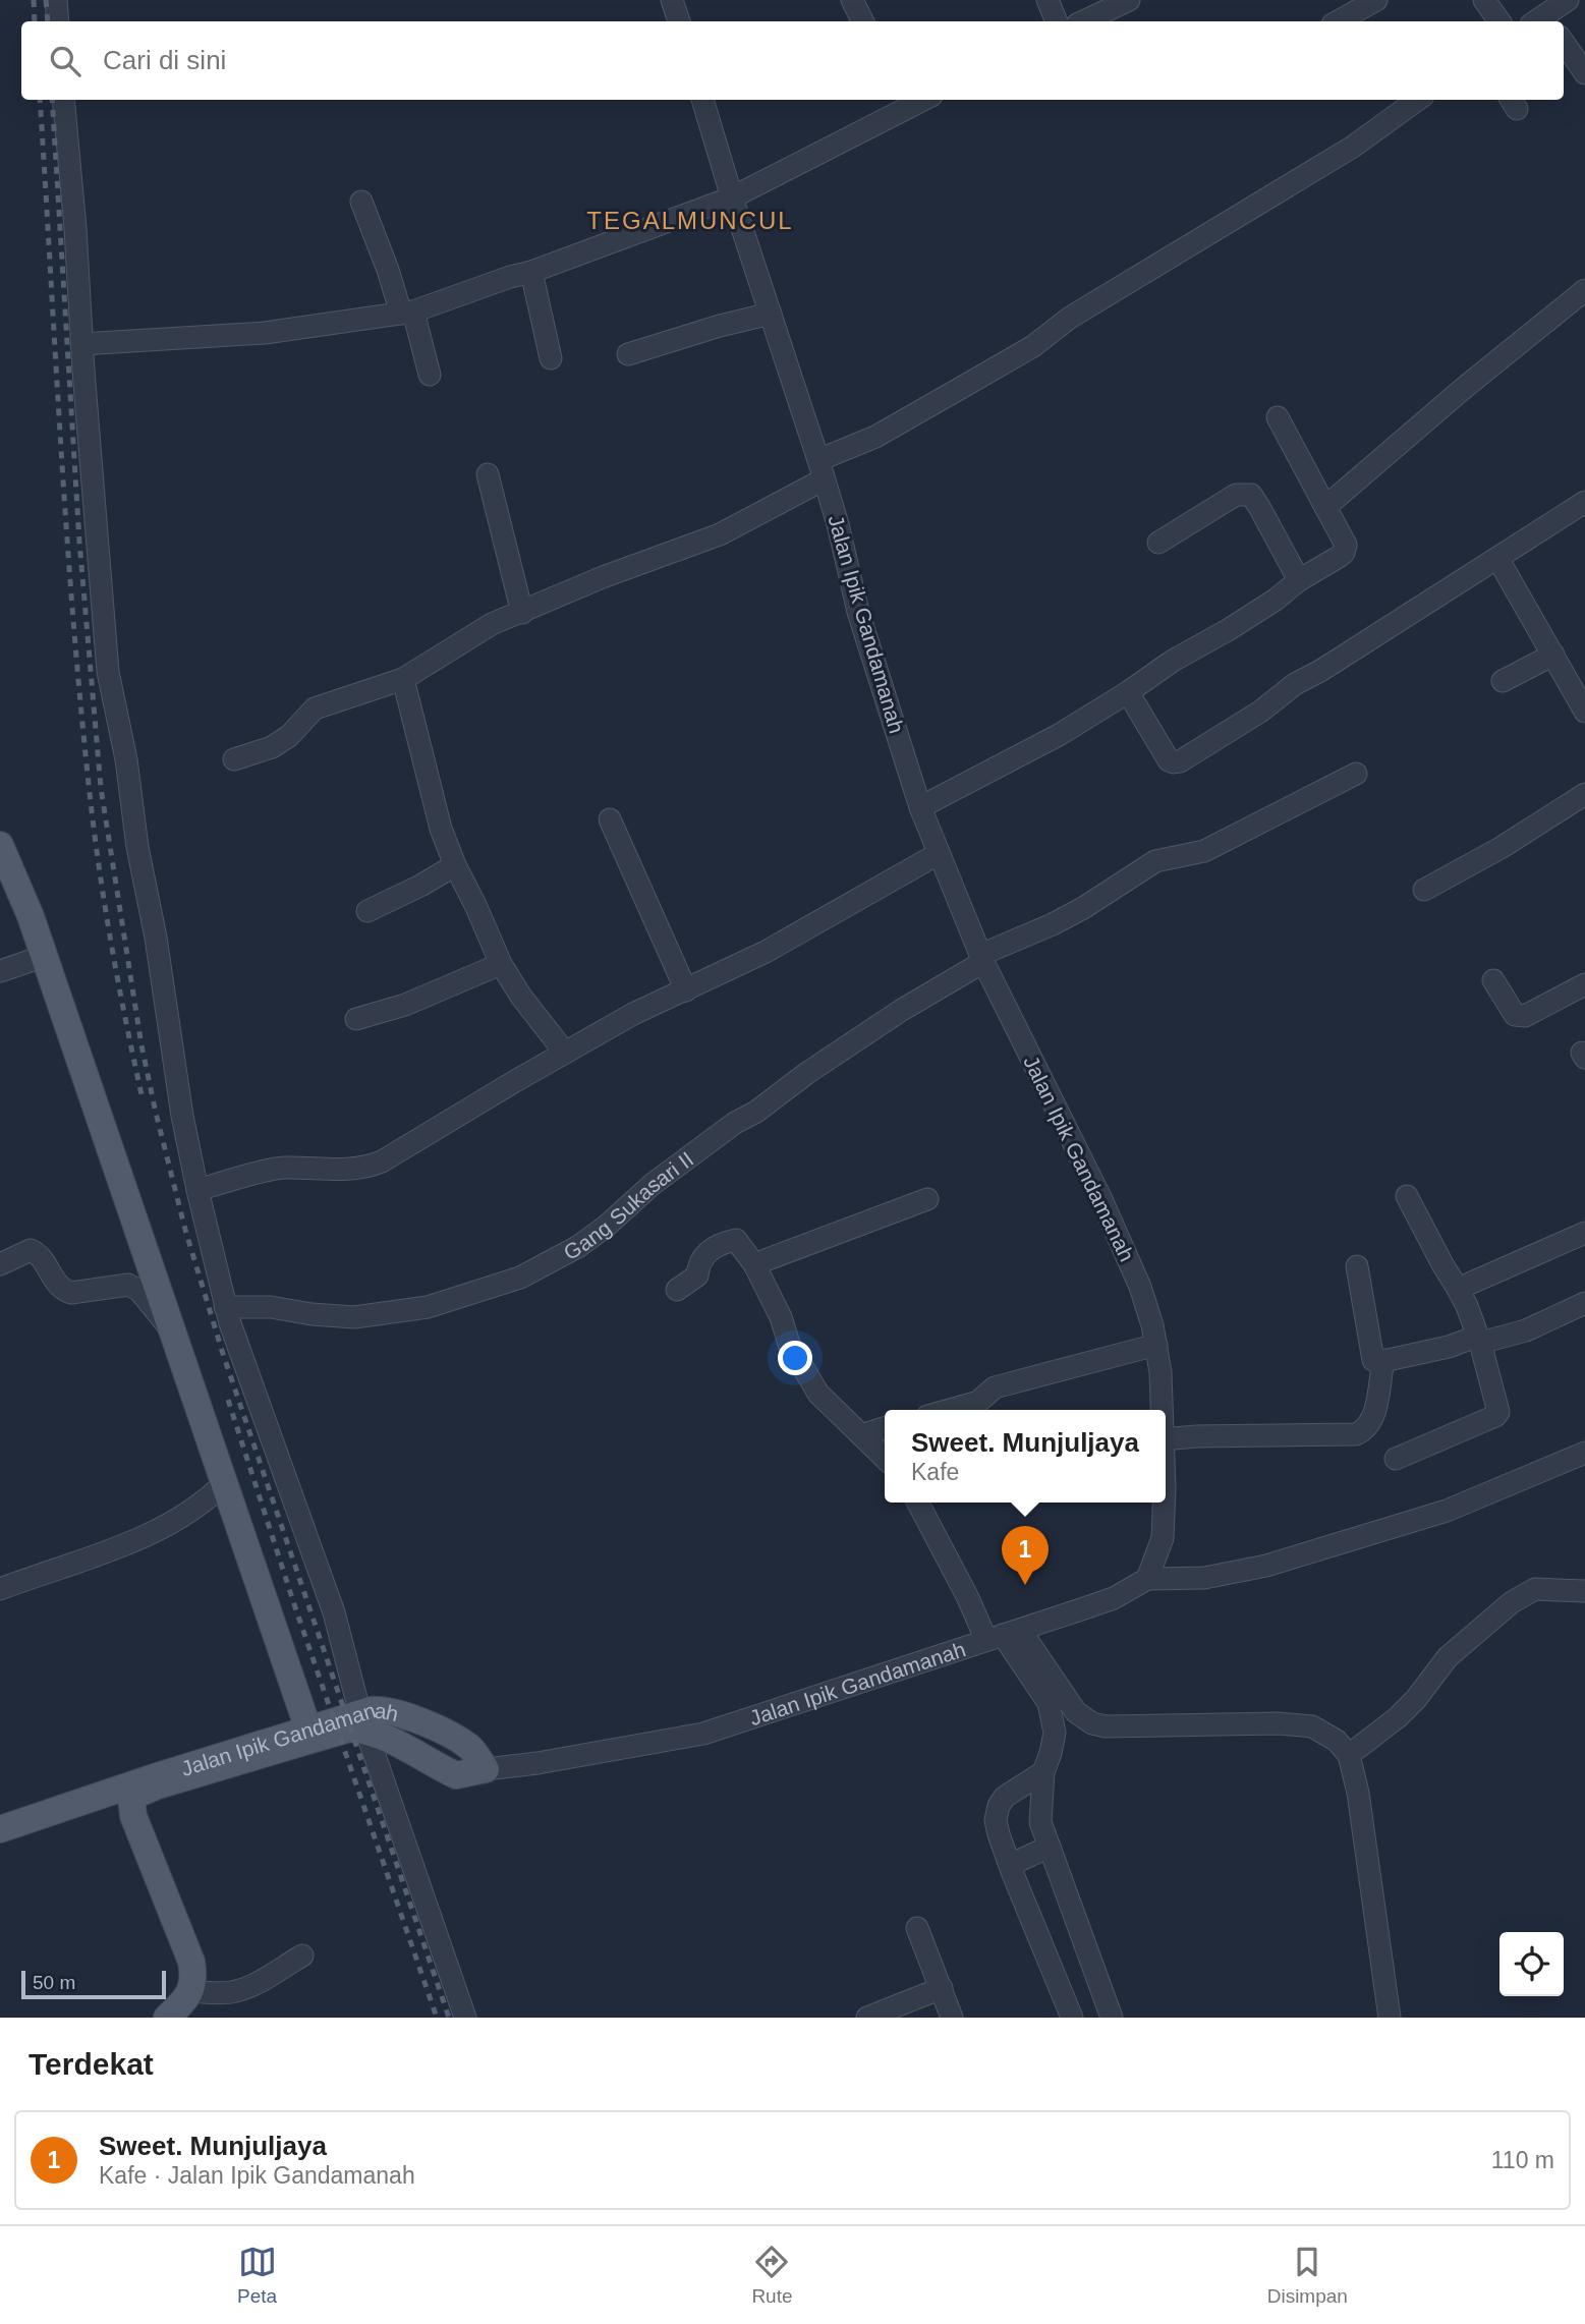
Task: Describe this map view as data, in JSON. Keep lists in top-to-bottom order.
{
  "streets": {
    "main road": ["Jalan Ipik Gandamanah"],
    "street": ["Gang Sukasari II"]
  },
  "crossings": [
    ["Jalan Ipik Gandamanah", "Gang Sukasari II"]
  ],
  "districts": ["TEGALMUNCUL"],
  "scale_bar": "50 m",
  "page": {
    "search": "Cari di sini",
    "popup": ["Sweet. Munjuljaya", "Kafe"],
    "pins": "1",
    "scale": "50 m",
    "heading": "Terdekat",
    "list": [
      {
        "mark": "1",
        "name": "Sweet. Munjuljaya",
        "note": "Kafe · Jalan Ipik Gandamanah",
        "value": "110 m"
      }
    ],
    "nav": ["Peta", "Rute", "Disimpan"]
  }
}
